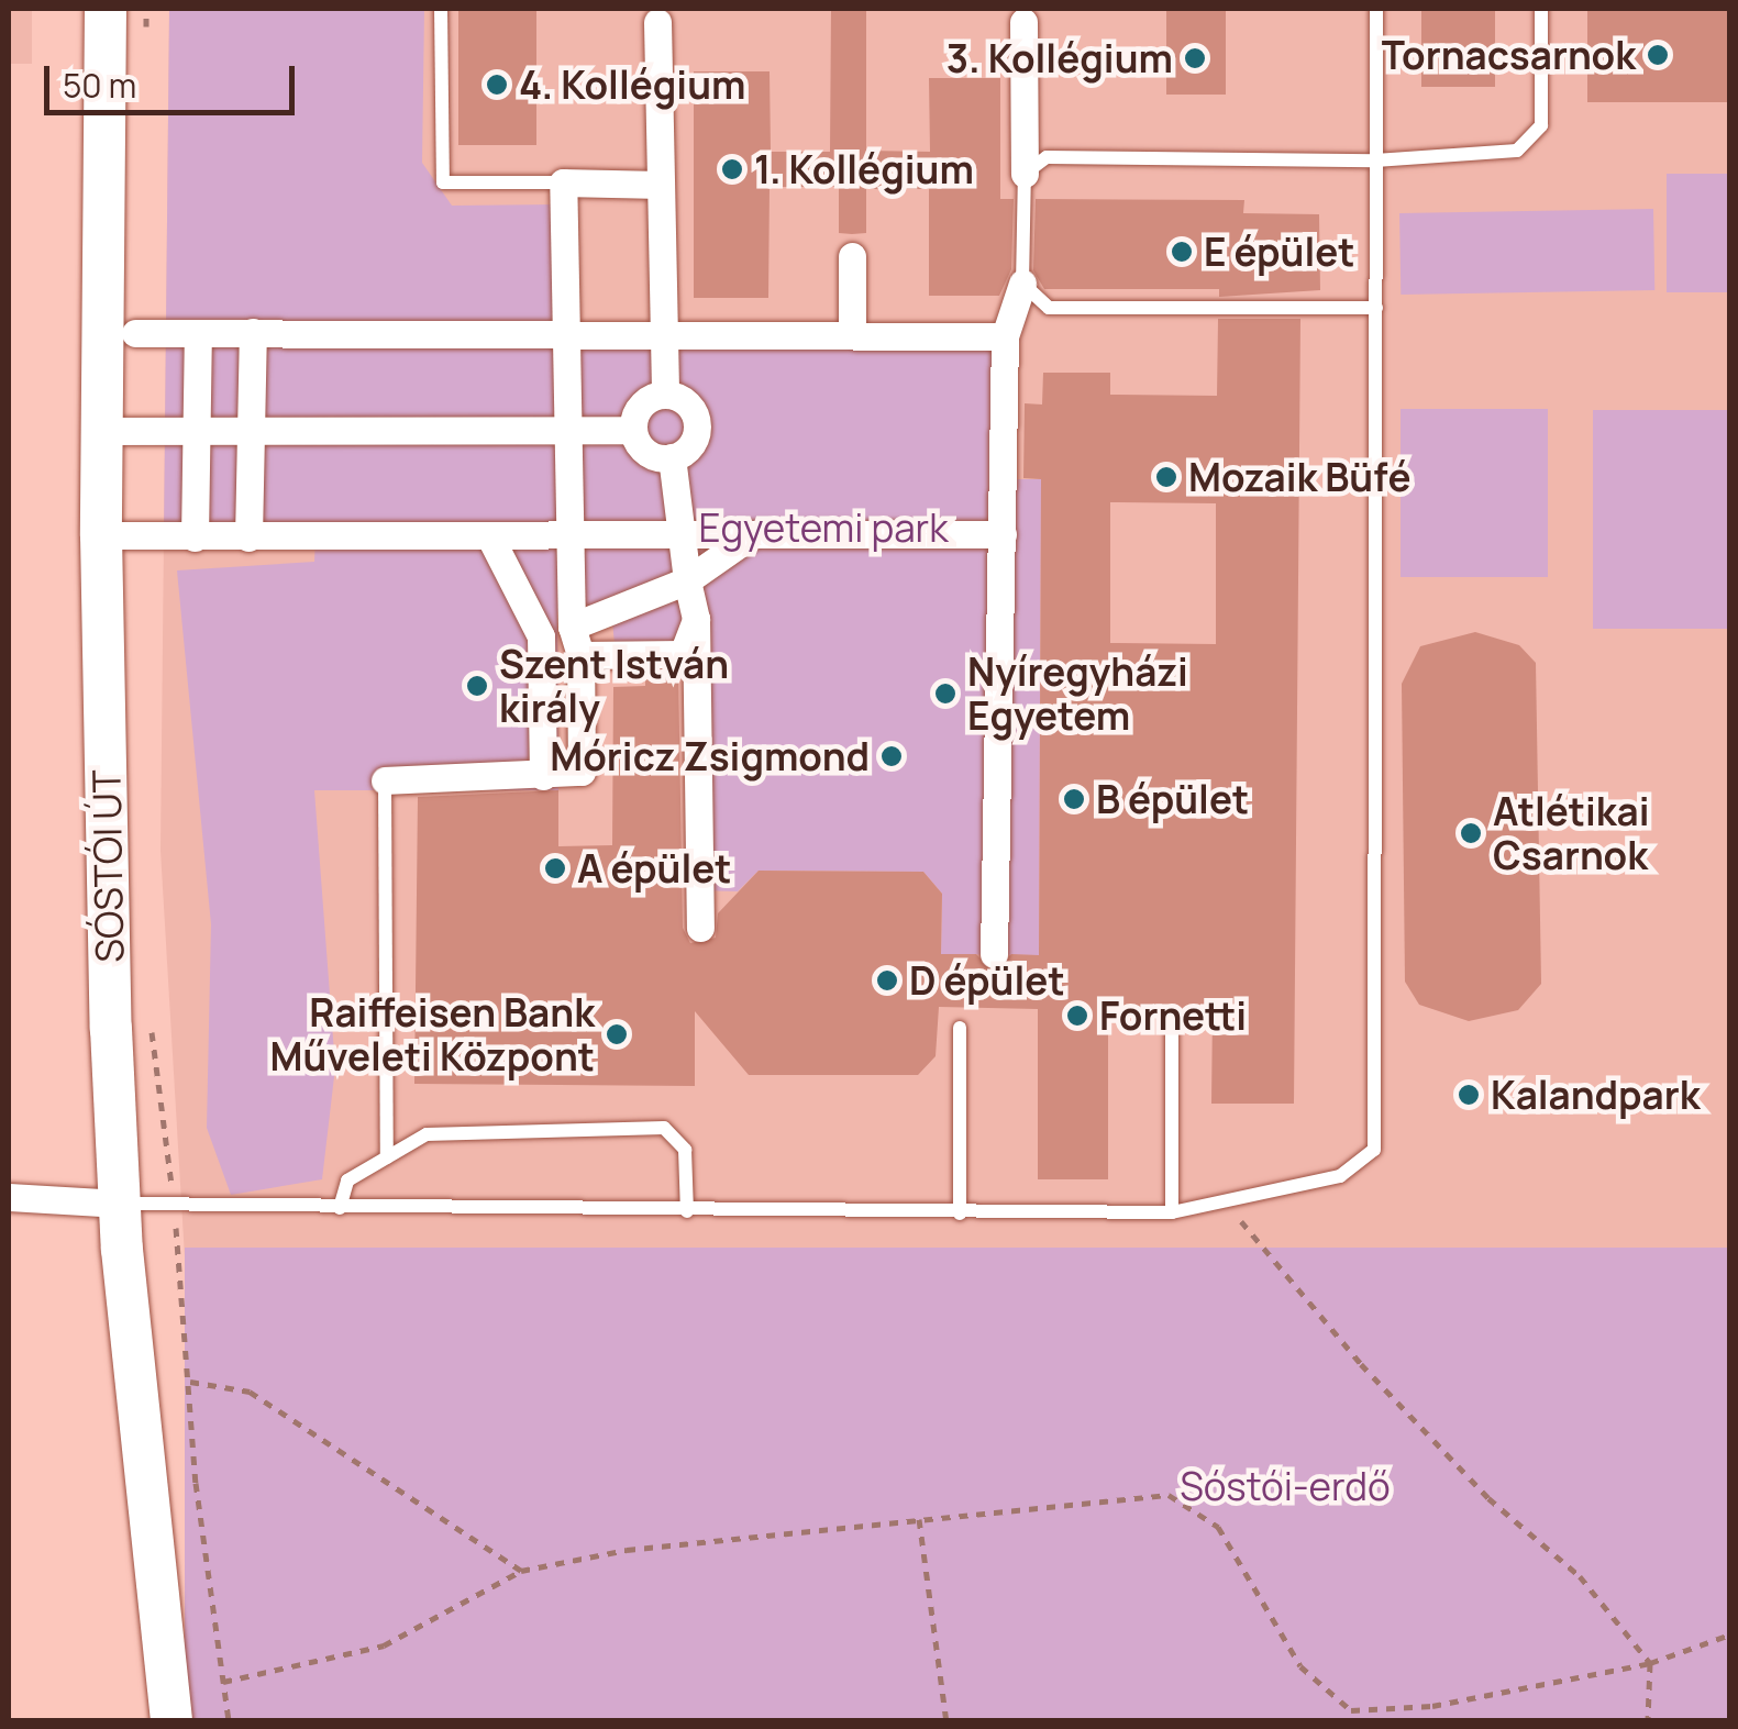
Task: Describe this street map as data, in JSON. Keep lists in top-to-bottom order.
{
  "streets": {
    "main road": ["SÓSTÓI ÚT"]
  },
  "parks": ["Egyetemi park", "Sóstói-erdő"],
  "places": [
    "Tornacsarnok",
    "3. Kollégium",
    "4. Kollégium",
    "1. Kollégium",
    "E épület",
    "Mozaik Büfé",
    "Szent István király",
    "Nyíregyházi Egyetem",
    "Móricz Zsigmond",
    "B épület",
    "Atlétikai Csarnok",
    "A épület",
    "D épület",
    "Fornetti",
    "Raiffeisen Bank Műveleti Központ",
    "Kalandpark"
  ],
  "scale_bar": "50 m"
}
